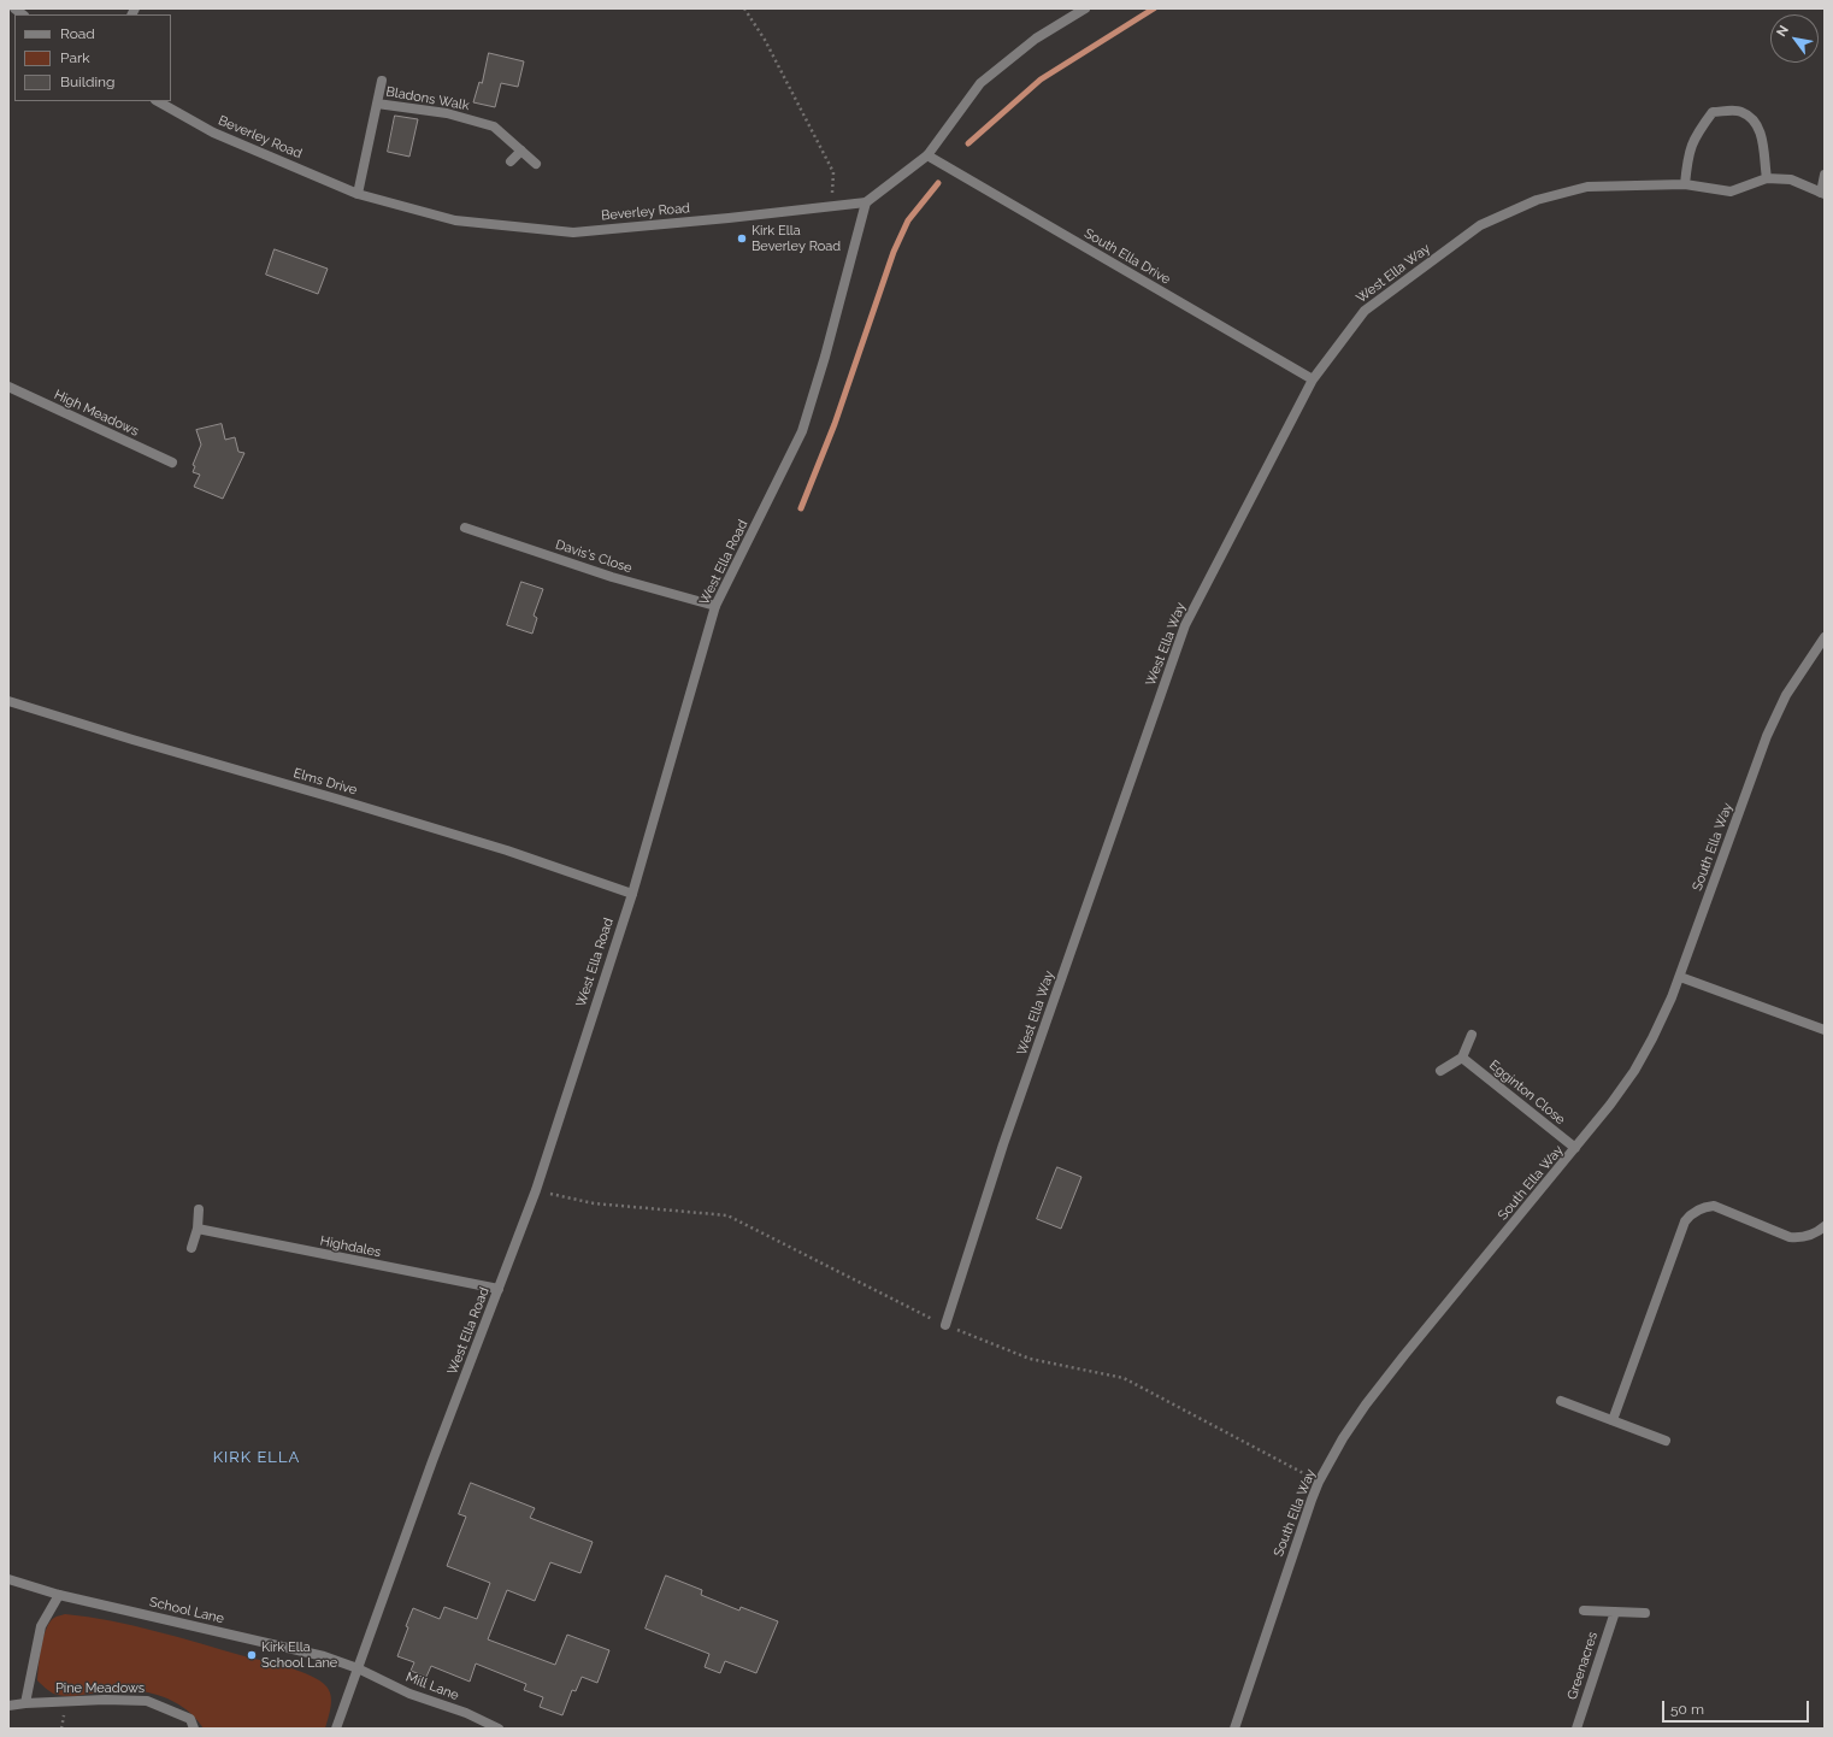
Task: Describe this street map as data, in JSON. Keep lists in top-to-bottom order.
{
  "streets": {
    "street": [
      "Bladons Walk",
      "Beverley Road",
      "South Ella Drive",
      "West Ella Way",
      "High Meadows",
      "Davis's Close",
      "West Ella Road",
      "Elms Drive",
      "South Ella Way",
      "Egginton Close",
      "Highdales",
      "School Lane",
      "Greenacres",
      "Mill Lane",
      "Pine Meadows"
    ]
  },
  "crossings": [
    ["Bladons Walk", "Beverley Road"],
    ["Beverley Road", "South Ella Drive"],
    ["Beverley Road", "West Ella Road"],
    ["South Ella Drive", "West Ella Way"],
    ["Davis's Close", "West Ella Road"],
    ["West Ella Road", "Elms Drive"],
    ["West Ella Road", "Highdales"],
    ["West Ella Road", "School Lane"],
    ["West Ella Road", "Mill Lane"],
    ["South Ella Way", "Egginton Close"],
    ["School Lane", "Mill Lane"]
  ],
  "districts": ["KIRK ELLA"],
  "places": ["Kirk Ella Beverley Road", "Kirk Ella School Lane"],
  "legend": ["Road", "Park", "Building"],
  "scale_bar": "50 m",
  "north": "top left"
}
